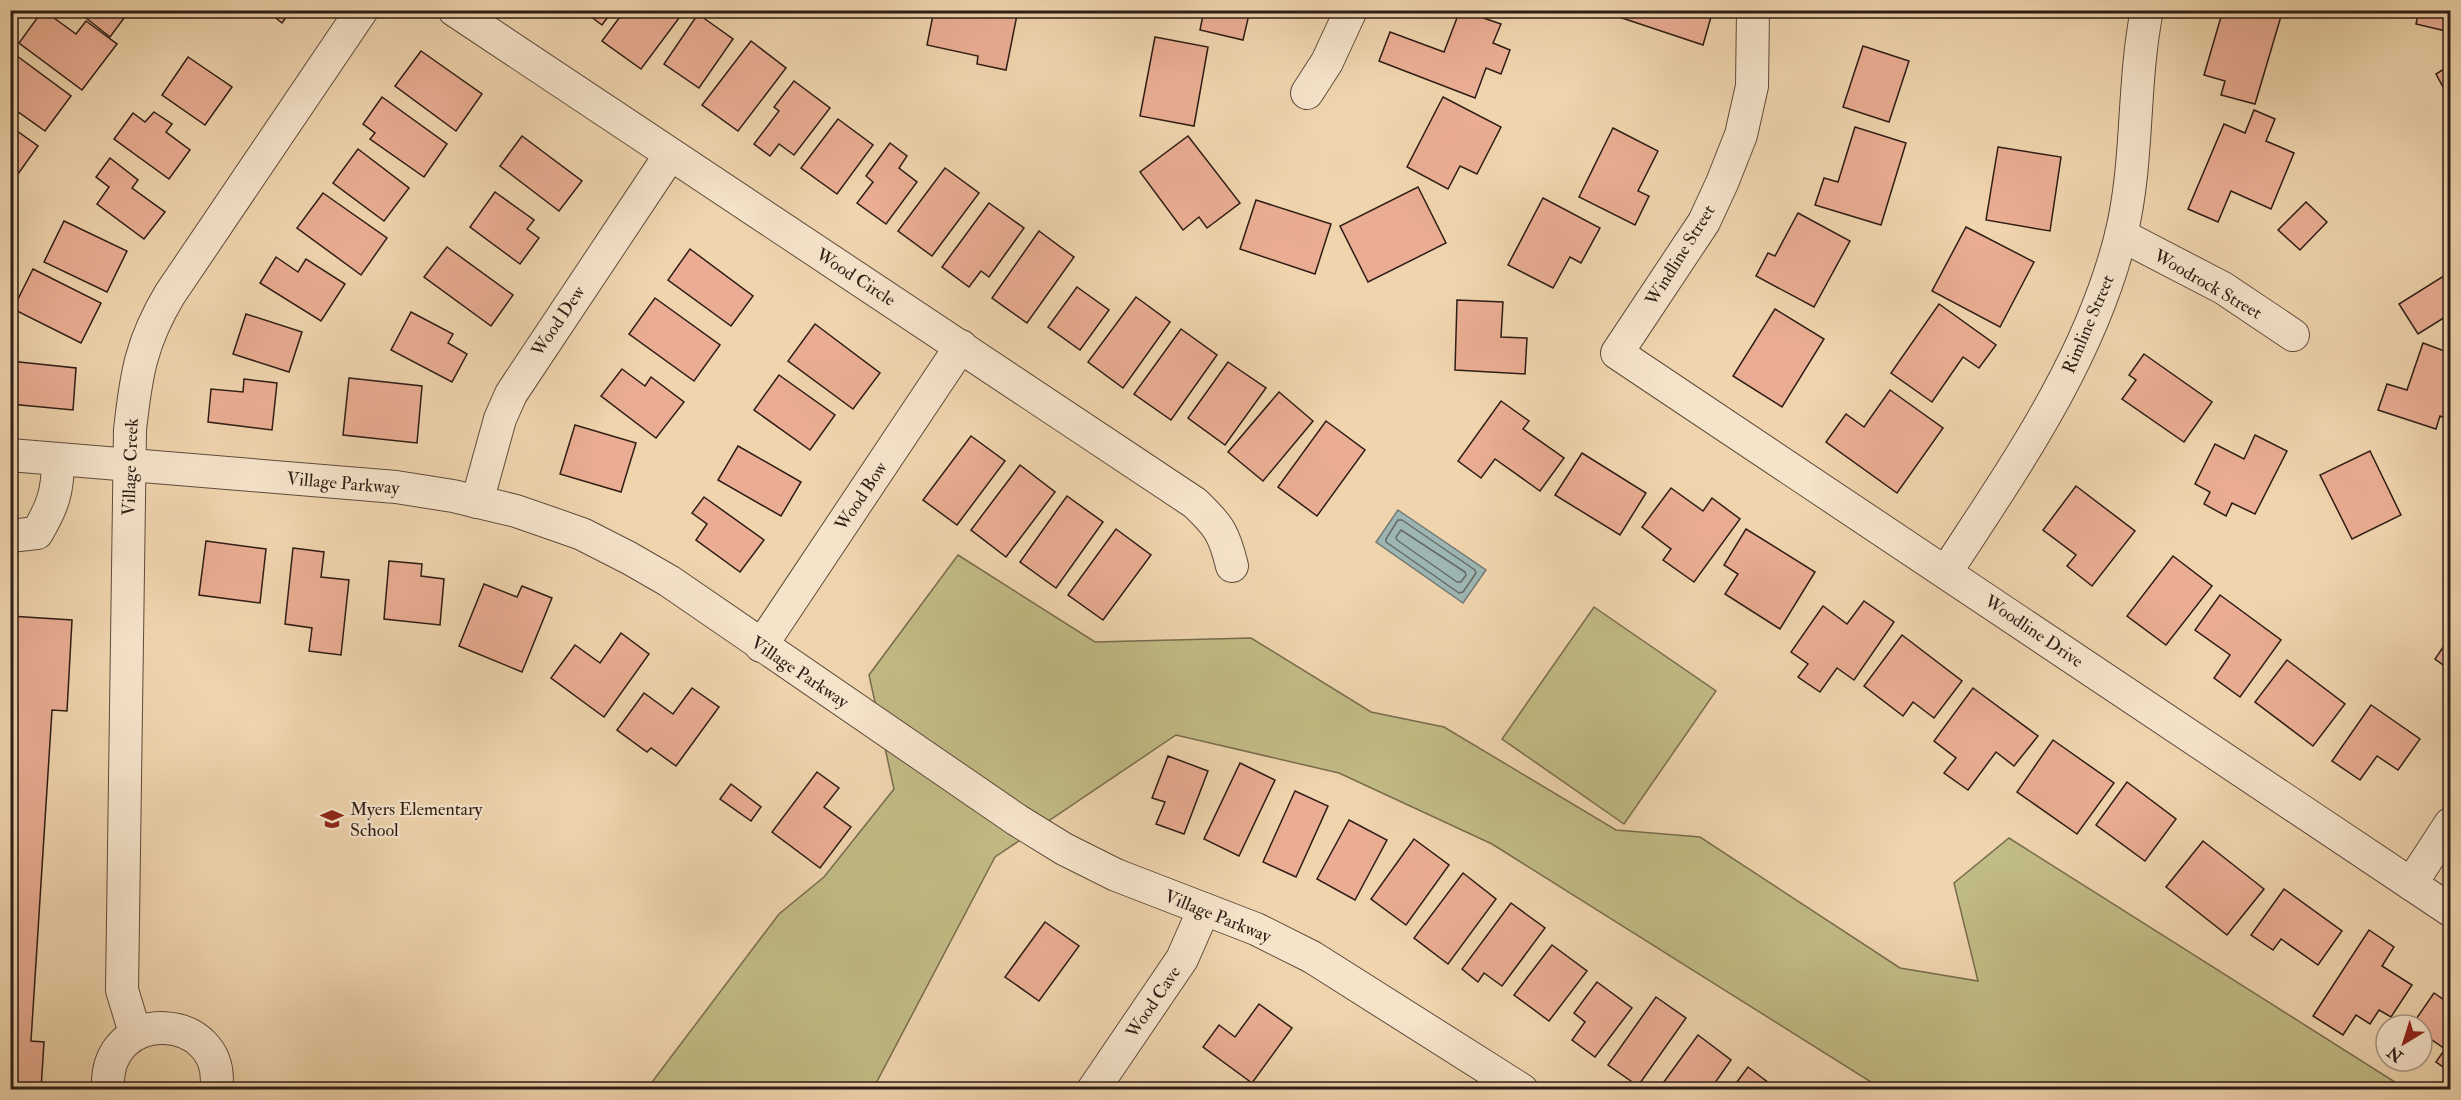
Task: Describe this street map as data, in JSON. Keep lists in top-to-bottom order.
{
  "streets": {
    "street": [
      "Windline Street",
      "Wood Circle",
      "Woodrock Street",
      "Wood Dew",
      "Rimline Street",
      "Village Creek",
      "Village Parkway",
      "Wood Bow",
      "Woodline Drive",
      "Wood Cave"
    ]
  },
  "crossings": [
    ["Windline Street", "Woodline Drive"],
    ["Wood Circle", "Wood Dew"],
    ["Wood Circle", "Wood Bow"],
    ["Woodrock Street", "Rimline Street"],
    ["Wood Dew", "Village Parkway"],
    ["Rimline Street", "Woodline Drive"],
    ["Village Creek", "Village Parkway"],
    ["Village Parkway", "Wood Bow"],
    ["Village Parkway", "Wood Cave"]
  ],
  "places": {
    "school or university": ["Myers Elementary School"]
  },
  "north": "bottom left"
}
